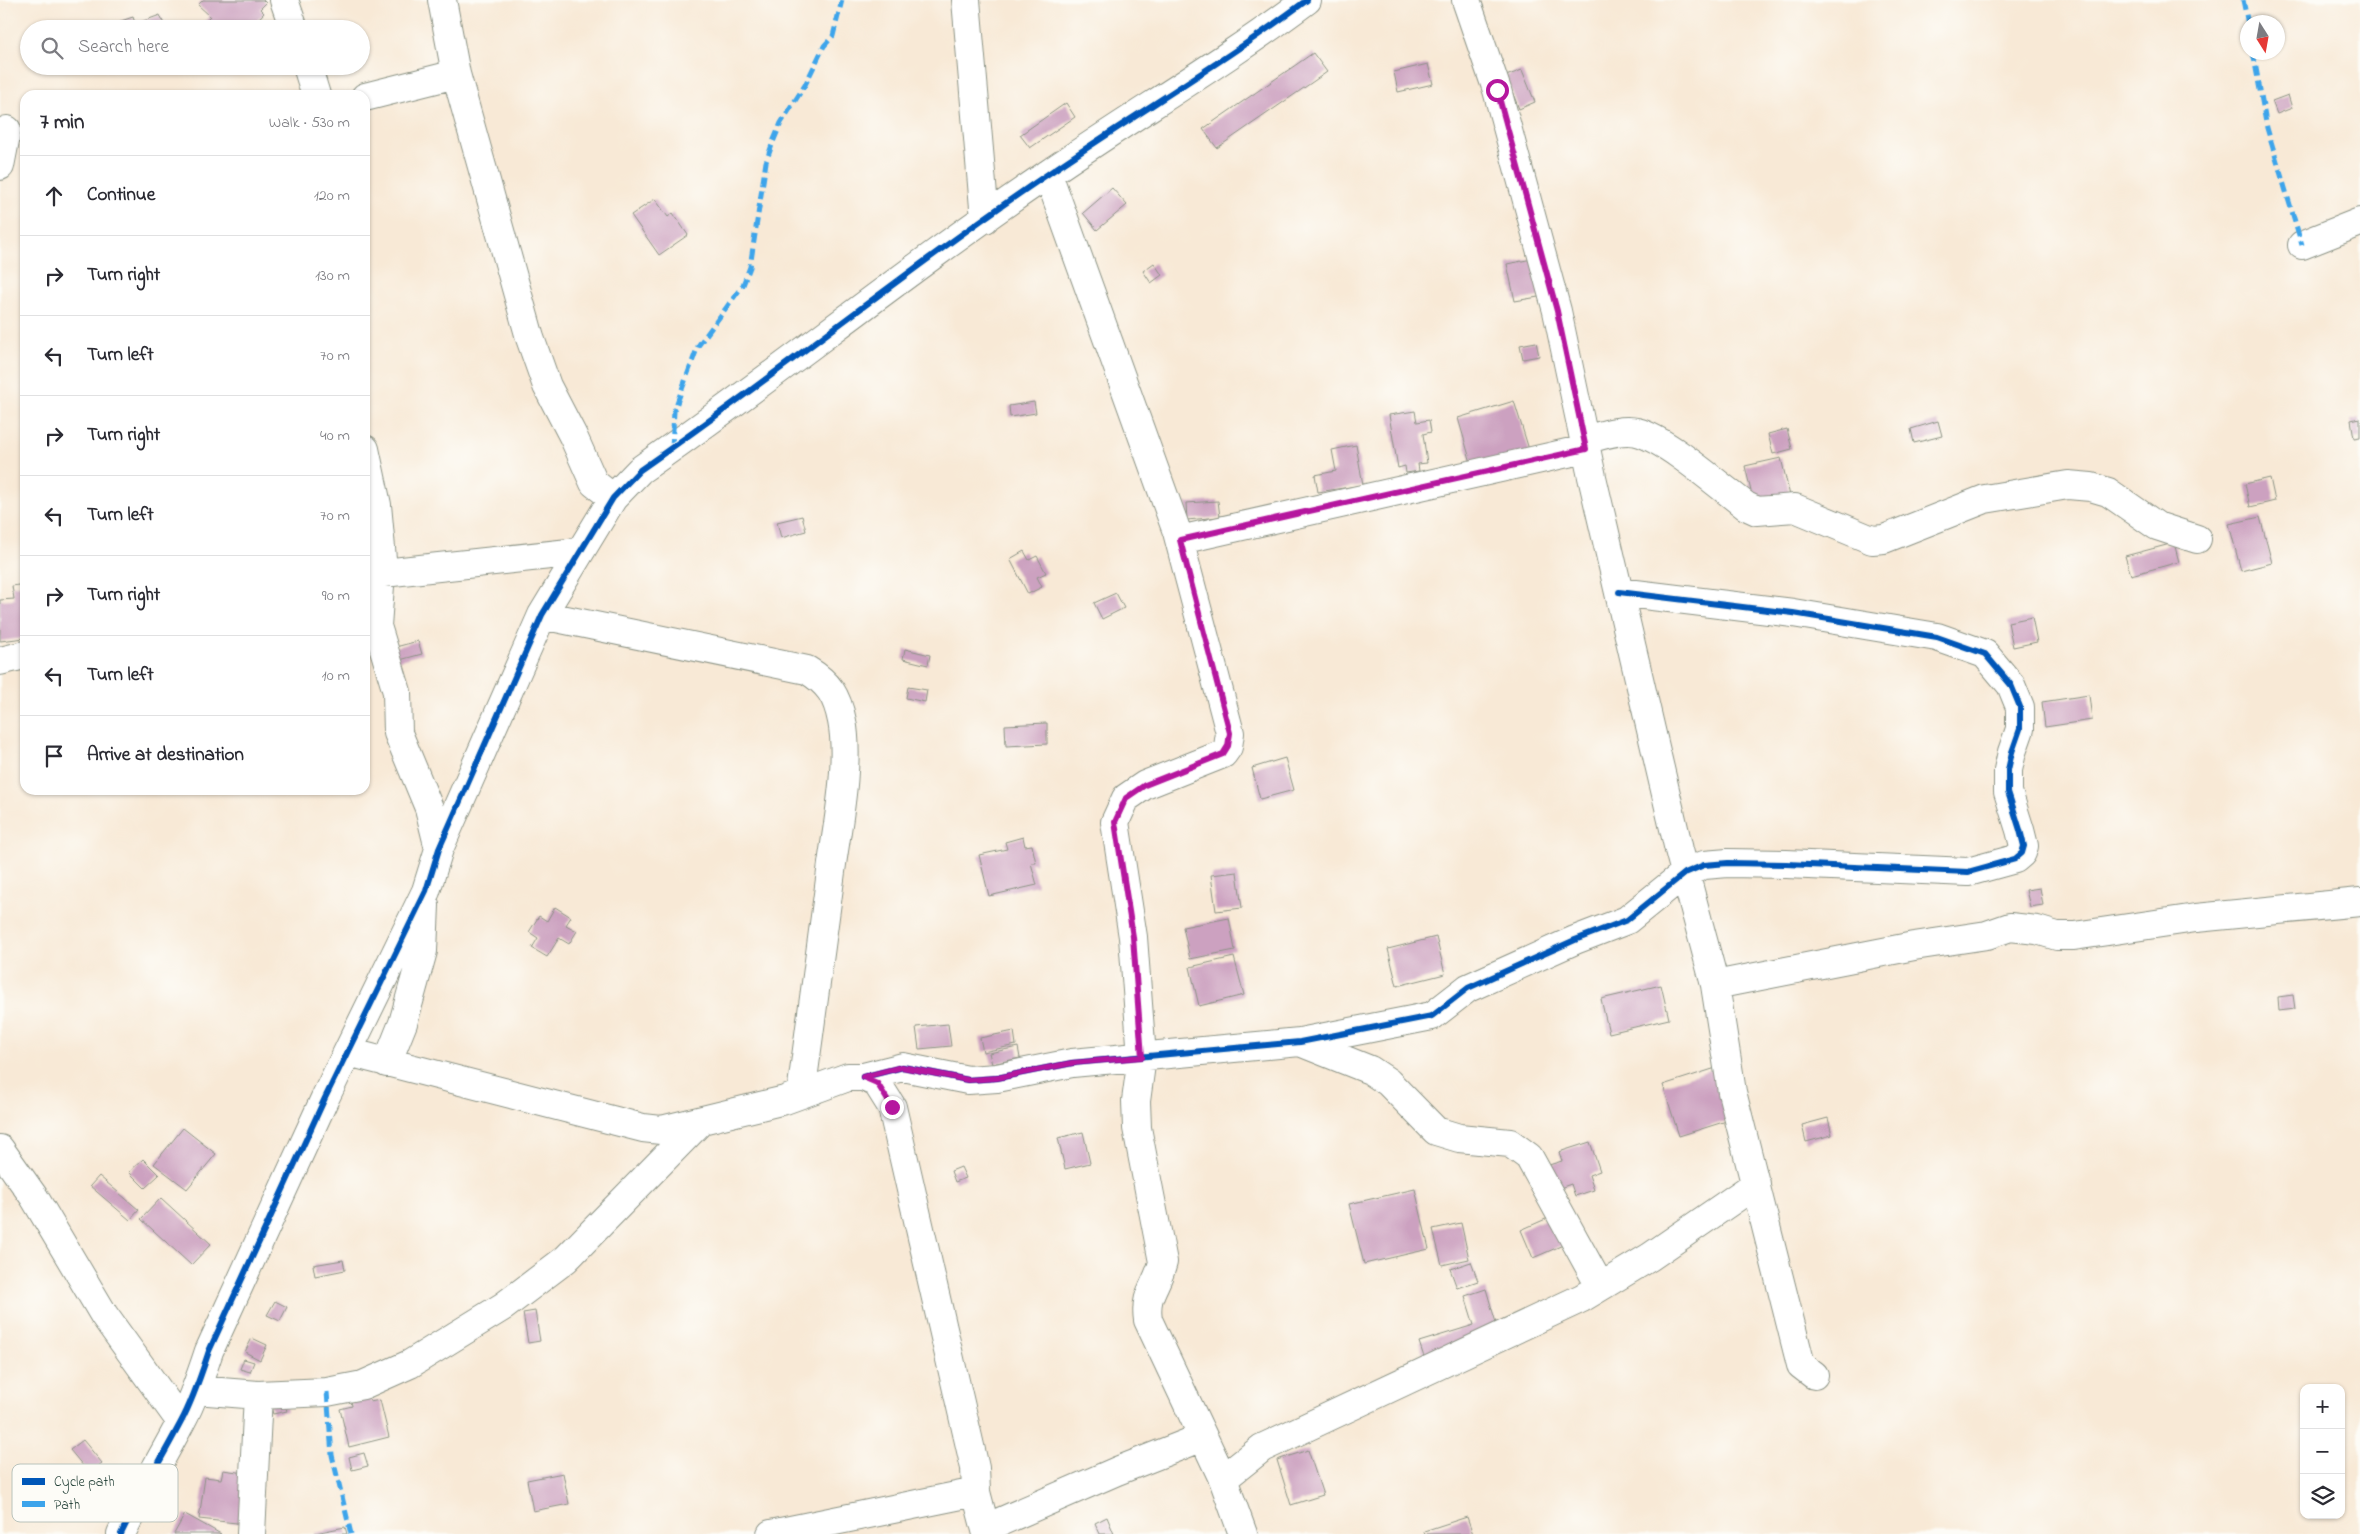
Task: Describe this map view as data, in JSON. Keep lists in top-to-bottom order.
{
  "legend": ["Cycle path", "Path"],
  "north": "bottom",
  "page": {
    "search": "Search here",
    "heading": ["7 min", "Walk · 530 m"],
    "list": [
      ["Continue", "120 m"],
      ["Turn right", "130 m"],
      ["Turn left", "70 m"],
      ["Turn right", "40 m"],
      ["Turn left", "70 m"],
      ["Turn right", "90 m"],
      ["Turn left", "10 m"],
      "Arrive at destination"
    ],
    "map_buttons": ["+", "−"]
  }
}
